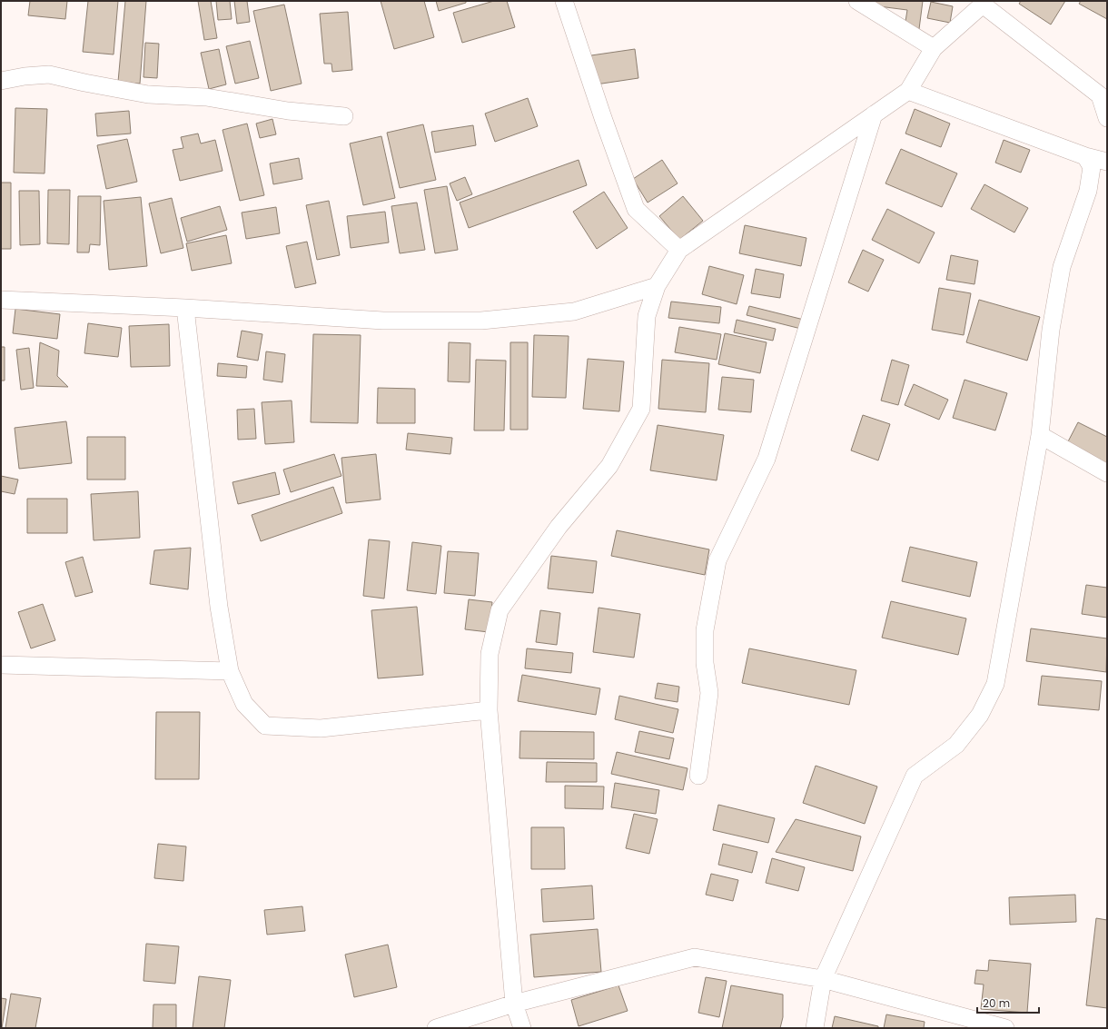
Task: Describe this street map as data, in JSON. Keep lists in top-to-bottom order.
{
  "scale_bar": "20 m"
}
